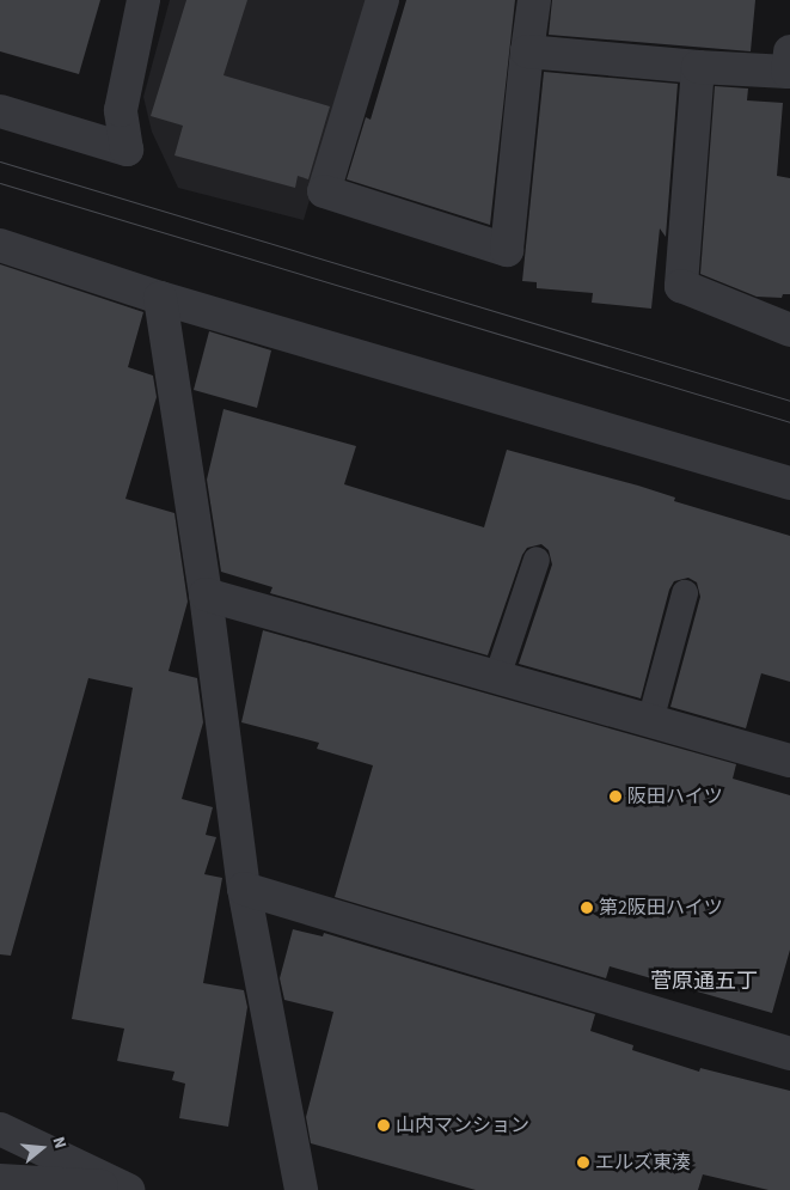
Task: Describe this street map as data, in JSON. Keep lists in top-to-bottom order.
{
  "districts": ["菅原通五丁"],
  "places": [
    "阪田ハイツ",
    "第2阪田ハイツ",
    "山内マンション",
    "エルズ東湊"
  ],
  "north": "right"
}
